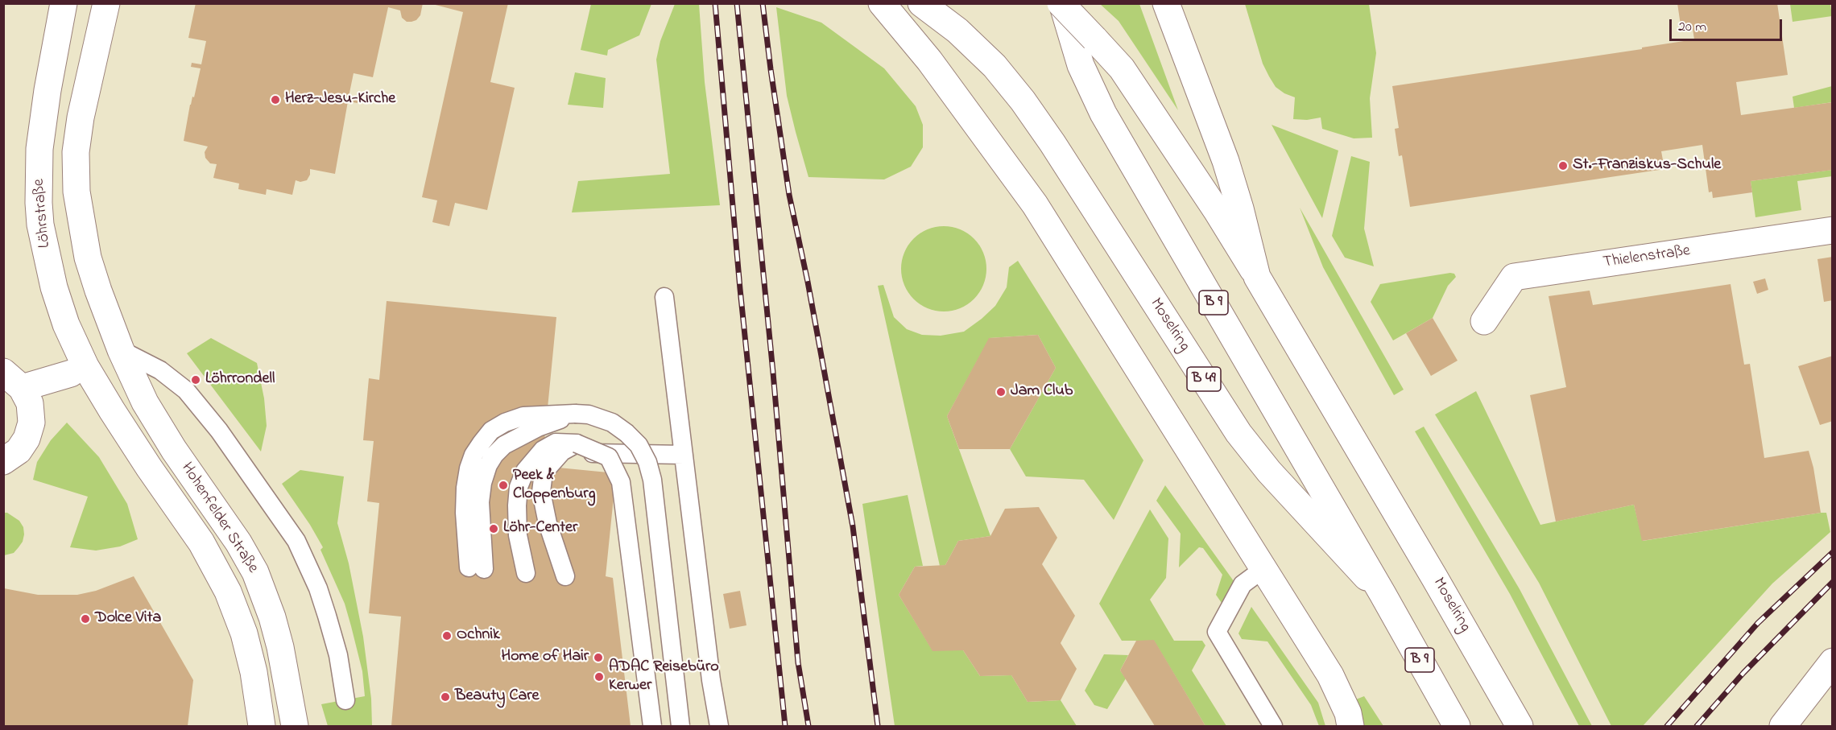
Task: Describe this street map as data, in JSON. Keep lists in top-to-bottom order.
{
  "streets": {
    "main road": [
      "Löhrstraße",
      "Thielenstraße",
      "B 9",
      "Moselring",
      "B 49",
      "Hohenfelder Straße"
    ]
  },
  "crossings": [
    ["Löhrstraße", "Hohenfelder Straße"],
    ["B 9", "Moselring"]
  ],
  "places": [
    "Herz-Jesu-Kirche",
    "St.-Franziskus-Schule",
    "Löhrrondell",
    "Jam Club",
    "Peek & Cloppenburg",
    "Löhr-Center",
    "Dolce Vita",
    "Ochnik",
    "Home of Hair",
    "ADAC Reisebüro Kerwer",
    "Beauty Care"
  ],
  "scale_bar": "20 m"
}
